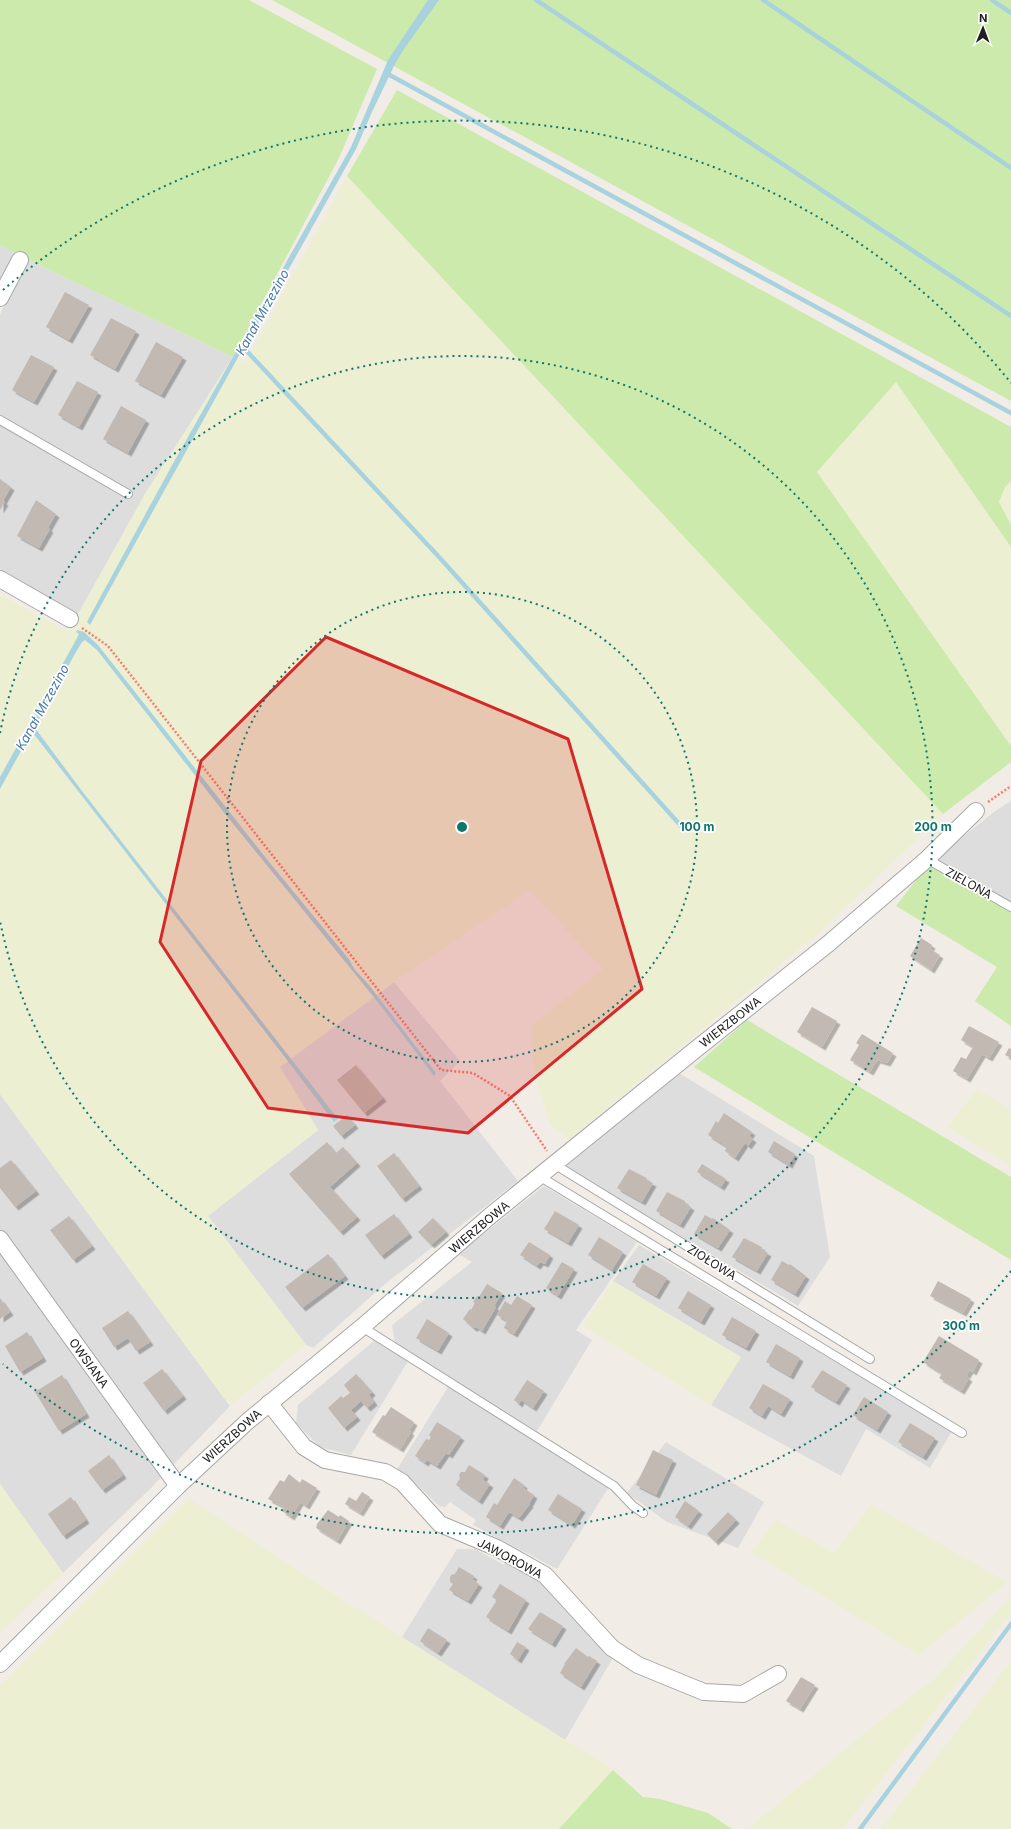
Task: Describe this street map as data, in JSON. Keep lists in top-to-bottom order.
{
  "streets": {
    "street": ["WIERZBOWA", "OWSIANA", "JAWOROWA"],
    "lane": ["ZIELONA", "ZIOŁOWA"]
  },
  "crossings": [
    ["ZIELONA", "WIERZBOWA"],
    ["WIERZBOWA", "ZIOŁOWA"],
    ["WIERZBOWA", "OWSIANA"],
    ["WIERZBOWA", "JAWOROWA"]
  ],
  "water": ["Kanał Mrzezino"],
  "north": "top",
  "rings": ["100 m", "200 m", "300 m"]
}
